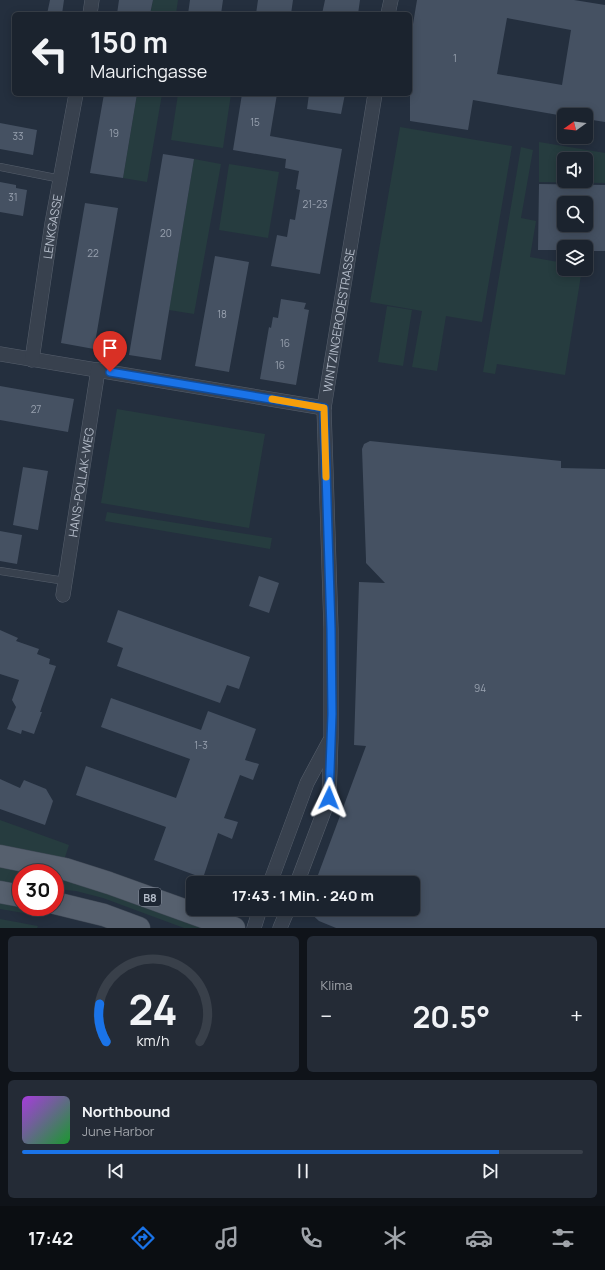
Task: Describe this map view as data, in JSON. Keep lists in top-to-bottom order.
{
  "streets": {
    "main road": ["B8"],
    "street": ["LENKGASSE", "WINTZINGERODESTRASSE", "HANS-POLLAK-WEG"]
  },
  "house_numbers": [
    "1",
    "15",
    "19",
    "33",
    "31",
    "21-23",
    "20",
    "22",
    "18",
    "16",
    "16",
    "27",
    "94",
    "1-3"
  ],
  "north": "left",
  "page": {
    "turn": ["150 m", "Maurichgasse"],
    "limit": "30",
    "trip": "17:43 · 1 Min. · 240 m",
    "tile": "Klima",
    "heat": ["−", "20.5°", "+"],
    "song": ["Northbound", "June Harbor"],
    "tabs": "17:42",
    "gauge": ["24", "km/h"]
  }
}
